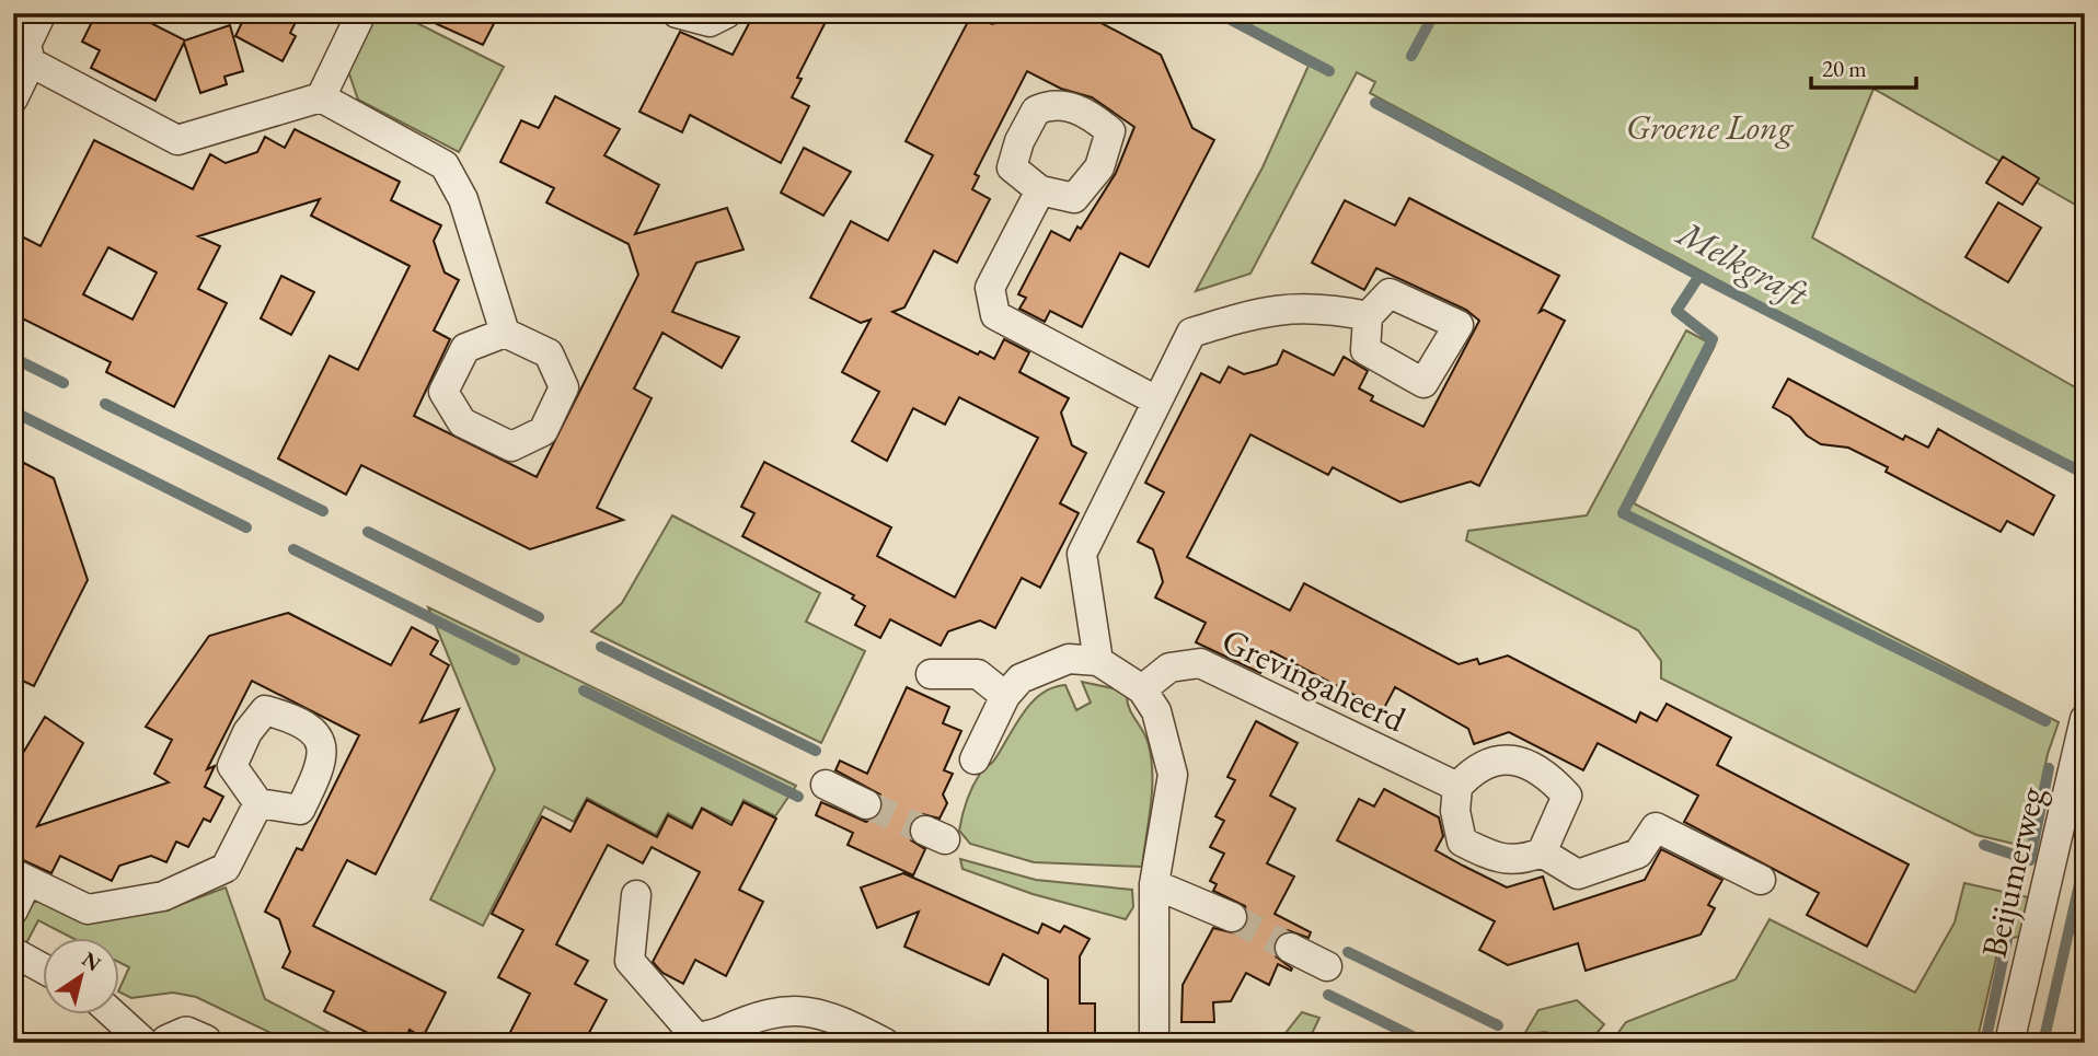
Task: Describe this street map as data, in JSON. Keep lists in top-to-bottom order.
{
  "streets": {
    "street": ["Grevingaheerd", "Beijumerweg"]
  },
  "water": ["Melkgraft"],
  "parks": ["Groene Long"],
  "scale_bar": "20 m",
  "north": "top right"
}
